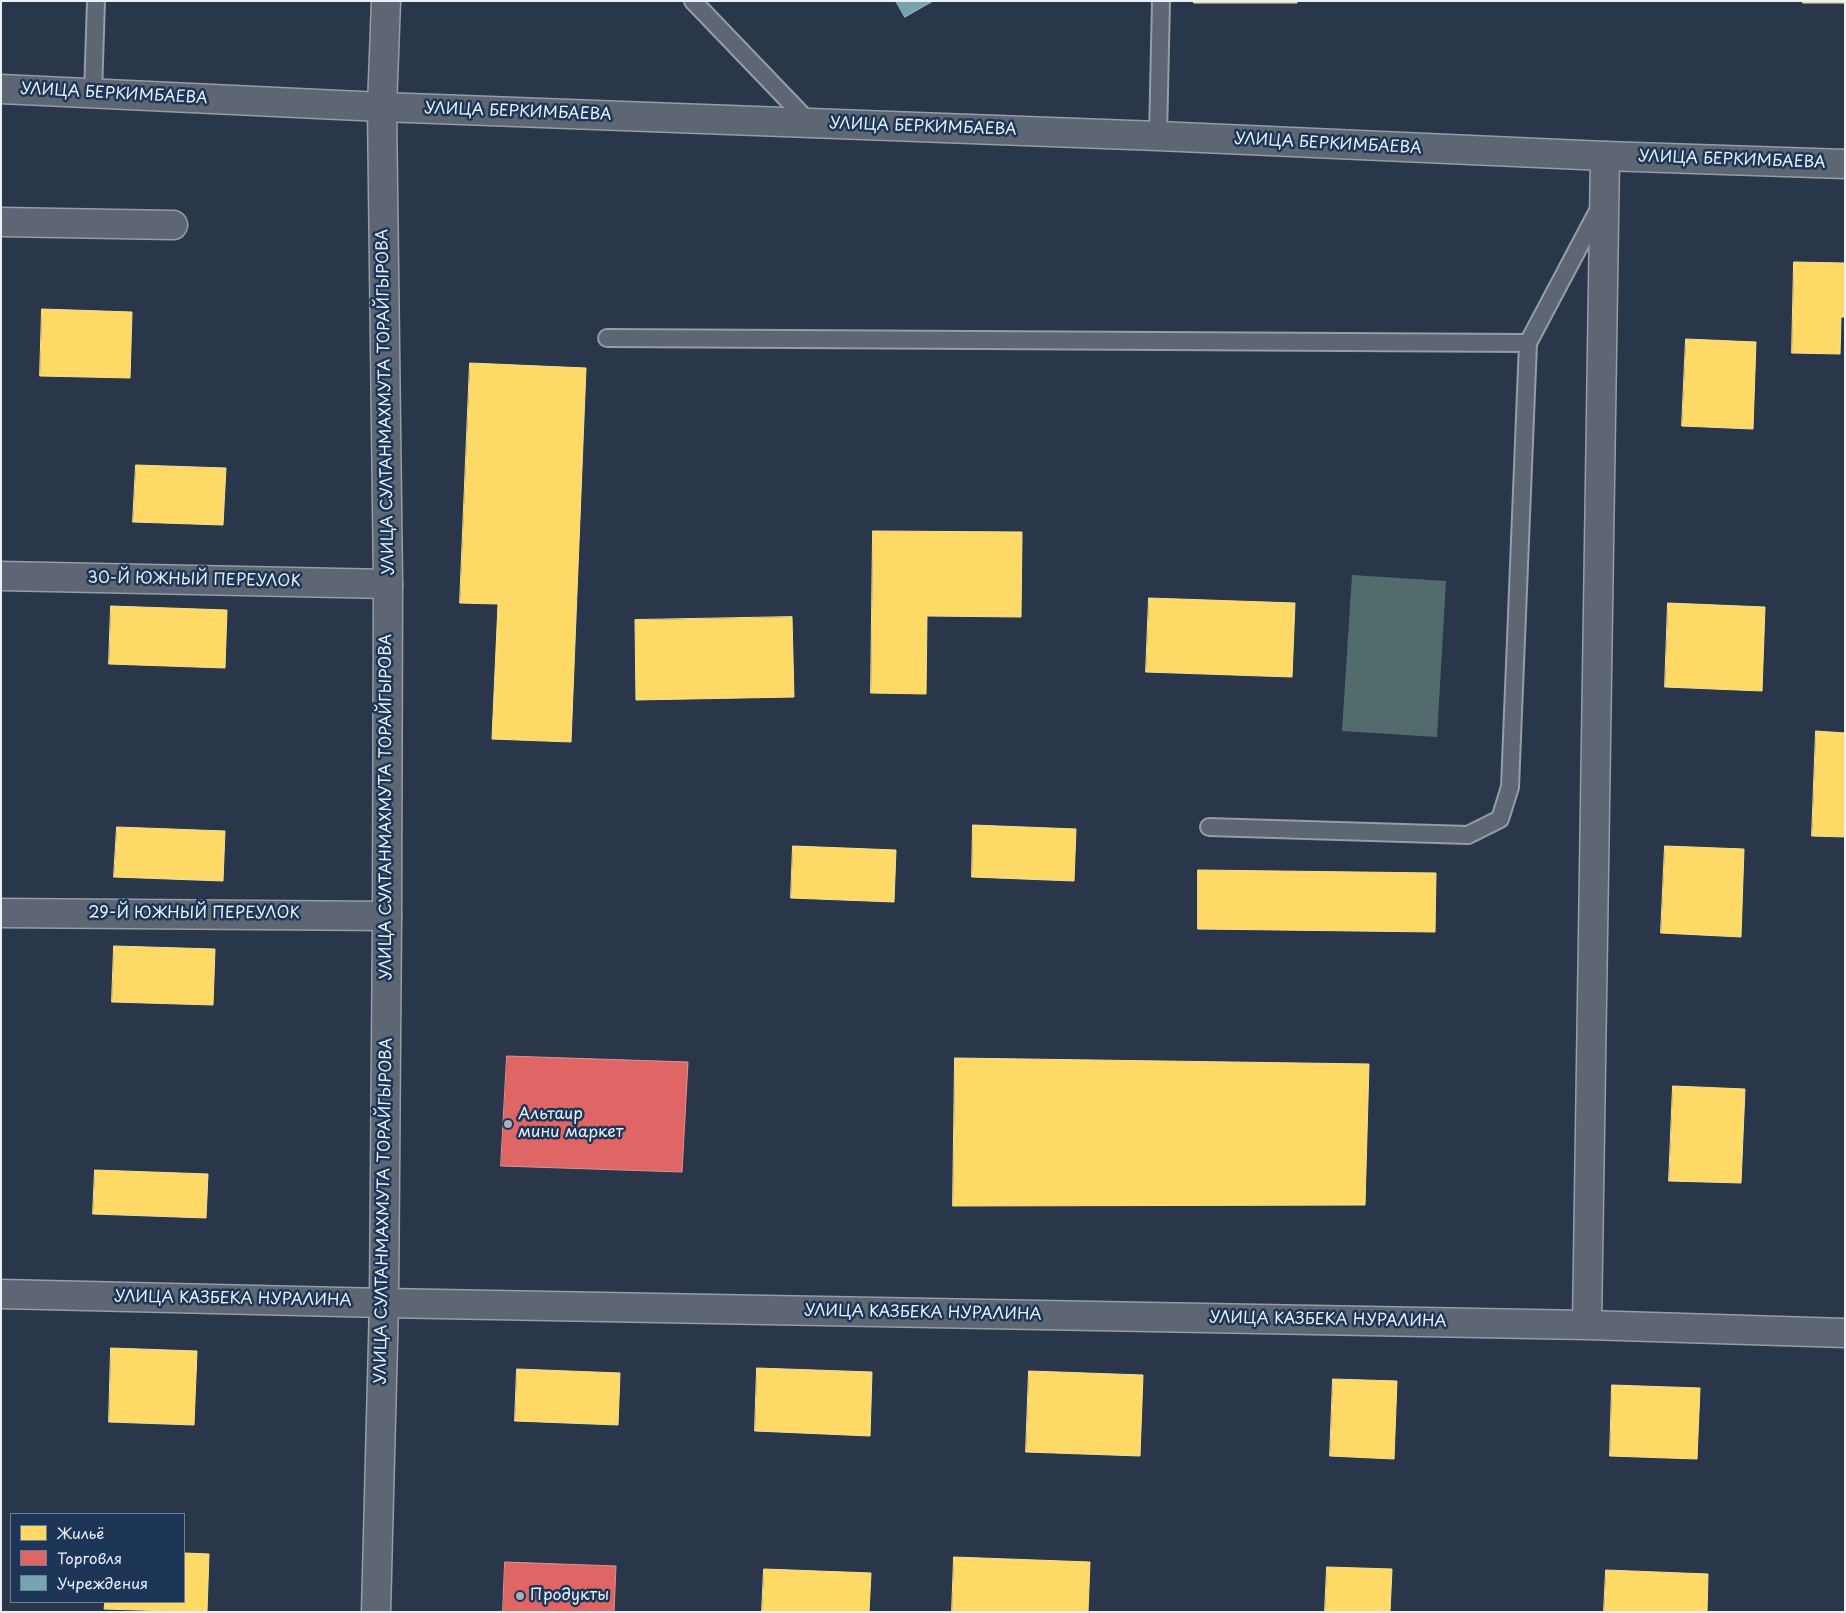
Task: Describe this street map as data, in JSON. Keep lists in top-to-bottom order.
{
  "streets": {
    "street": [
      "УЛИЦА БЕРКИМБАЕВА",
      "УЛИЦА СУЛТАНМАХМУТА ТОРАЙГЫРОВА",
      "30-Й ЮЖНЫЙ ПЕРЕУЛОК",
      "29-Й ЮЖНЫЙ ПЕРЕУЛОК",
      "УЛИЦА КАЗБЕКА НУРАЛИНА"
    ]
  },
  "crossings": [
    ["УЛИЦА БЕРКИМБАЕВА", "УЛИЦА СУЛТАНМАХМУТА ТОРАЙГЫРОВА"],
    ["УЛИЦА СУЛТАНМАХМУТА ТОРАЙГЫРОВА", "30-Й ЮЖНЫЙ ПЕРЕУЛОК"],
    ["УЛИЦА СУЛТАНМАХМУТА ТОРАЙГЫРОВА", "29-Й ЮЖНЫЙ ПЕРЕУЛОК"],
    ["УЛИЦА СУЛТАНМАХМУТА ТОРАЙГЫРОВА", "УЛИЦА КАЗБЕКА НУРАЛИНА"]
  ],
  "places": ["Альтаир мини маркет", "Продукты"],
  "legend": ["Жильё", "Торговля", "Учреждения"]
}
